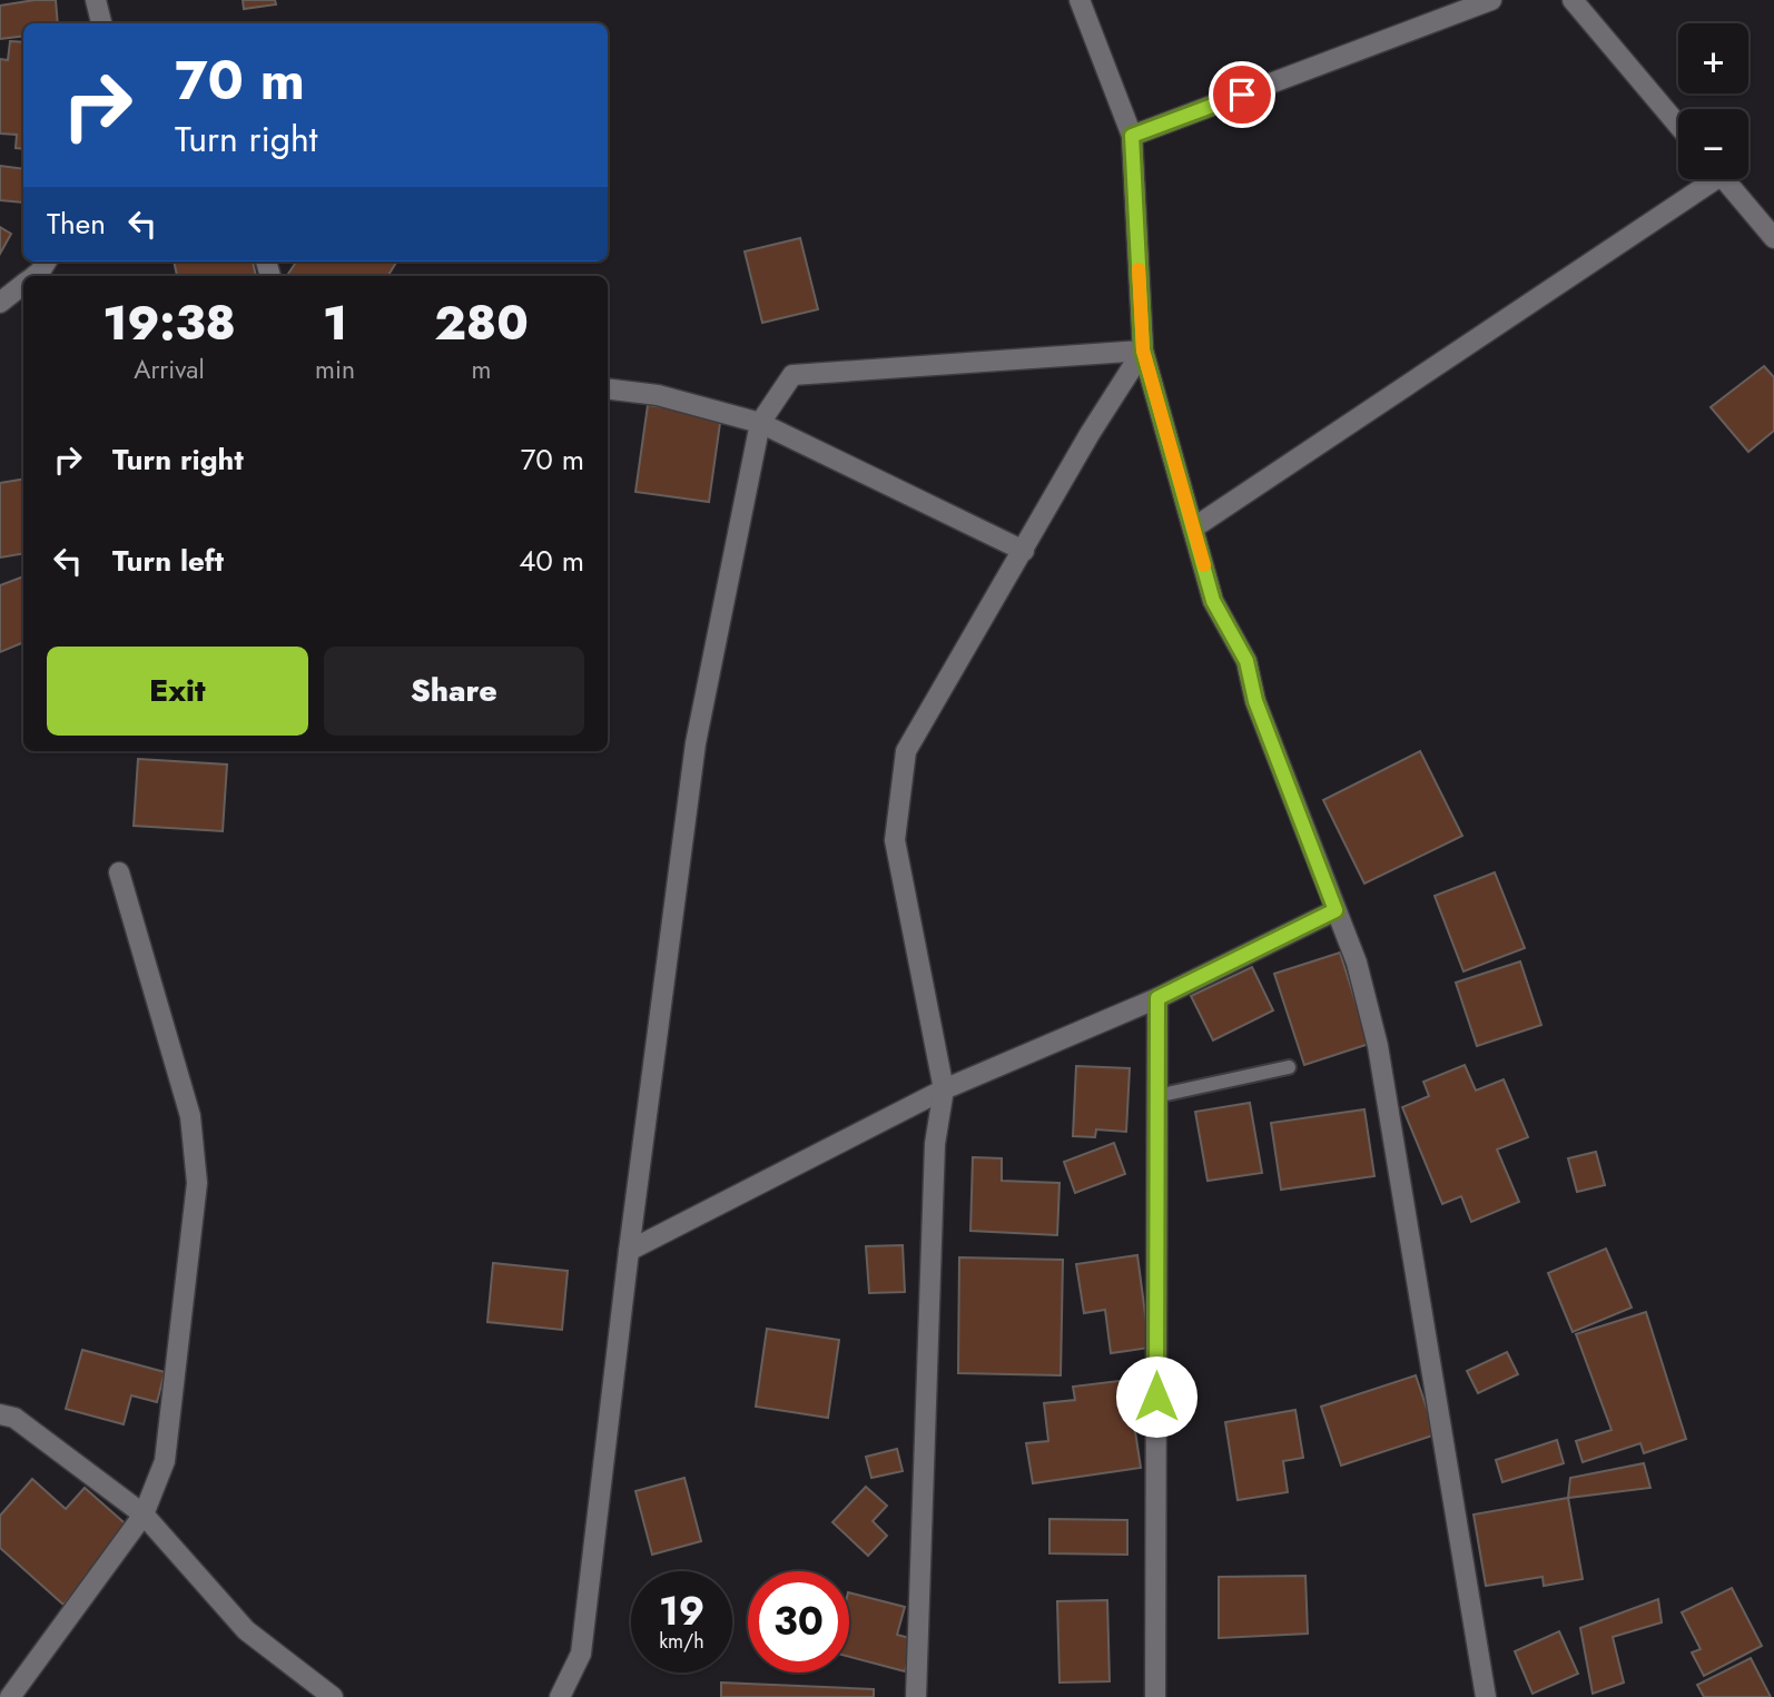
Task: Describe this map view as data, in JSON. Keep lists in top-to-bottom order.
{
  "page": {
    "map_buttons": ["+", "−"],
    "turn": ["70 m", "Turn right"],
    "then": "Then",
    "eta": [
      "19:38",
      "Arrival",
      "1",
      "min",
      "280",
      "m"
    ],
    "list": [
      {
        "name": "Turn right",
        "value": "70 m"
      },
      {
        "name": "Turn left",
        "value": "40 m"
      }
    ],
    "buttons": ["Exit", "Share"],
    "speed": "19 km/h",
    "limit": "30"
  }
}
